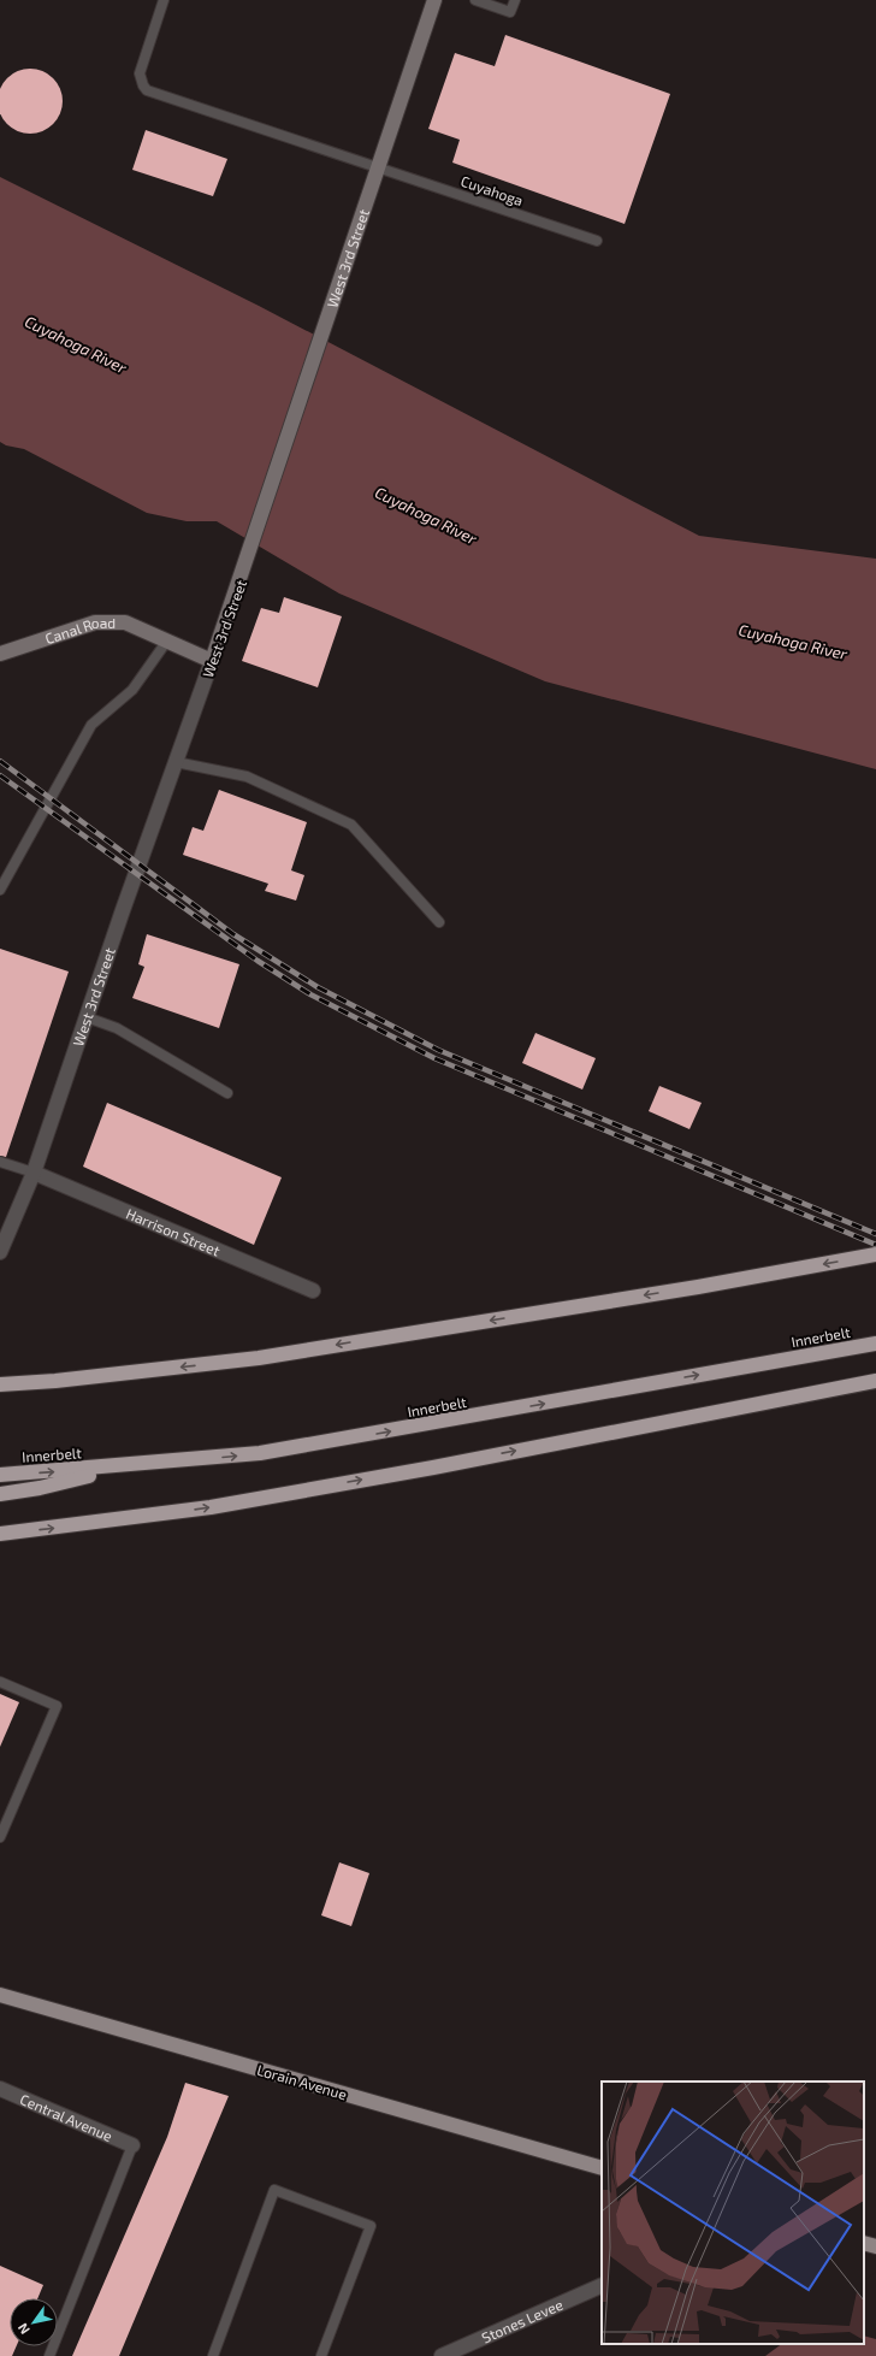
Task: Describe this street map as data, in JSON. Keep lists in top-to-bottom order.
{
  "streets": {
    "highway": ["Innerbelt"],
    "main road": ["Lorain Avenue"],
    "street": [
      "West 3rd Street",
      "Canal Road",
      "Harrison Street",
      "Central Avenue",
      "Stones Levee"
    ],
    "lane": ["Cuyahoga"]
  },
  "crossings": [
    ["Cuyahoga", "West 3rd Street"],
    ["West 3rd Street", "Canal Road"],
    ["West 3rd Street", "Harrison Street"]
  ],
  "water": ["Cuyahoga River"],
  "north": "bottom left"
}
